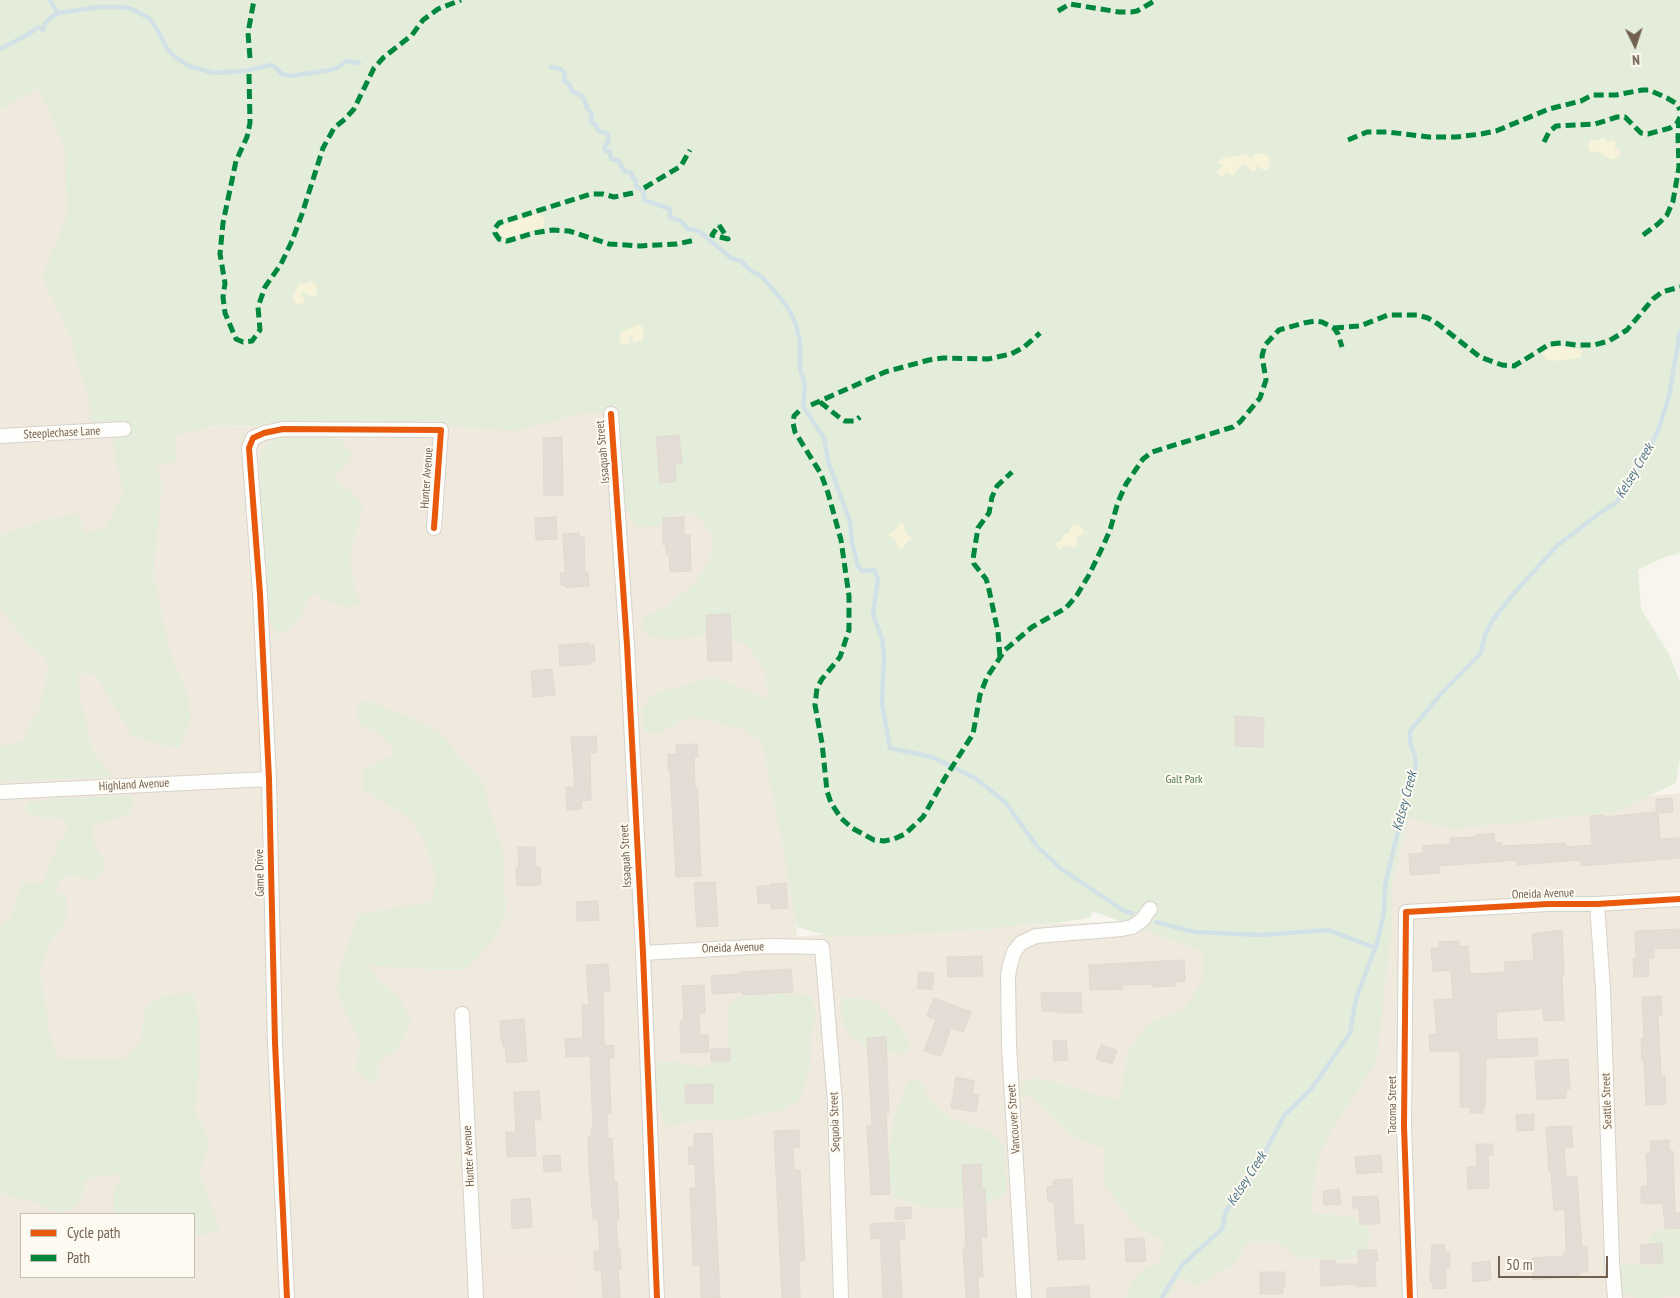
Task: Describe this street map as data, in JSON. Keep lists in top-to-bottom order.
{
  "streets": {
    "street": [
      "Steeplechase Lane",
      "Issaquah Street",
      "Hunter Avenue",
      "Highland Avenue",
      "Game Drive",
      "Oneida Avenue",
      "Seattle Street",
      "Tacoma Street",
      "Vancouver Street",
      "Sequoia Street"
    ]
  },
  "crossings": [
    ["Issaquah Street", "Oneida Avenue"],
    ["Hunter Avenue", "Game Drive"],
    ["Highland Avenue", "Game Drive"],
    ["Oneida Avenue", "Seattle Street"],
    ["Oneida Avenue", "Tacoma Street"],
    ["Oneida Avenue", "Sequoia Street"]
  ],
  "water": ["Kelsey Creek"],
  "parks": ["Galt Park"],
  "legend": ["Cycle path", "Path"],
  "scale_bar": "50 m",
  "north": "bottom"
}
